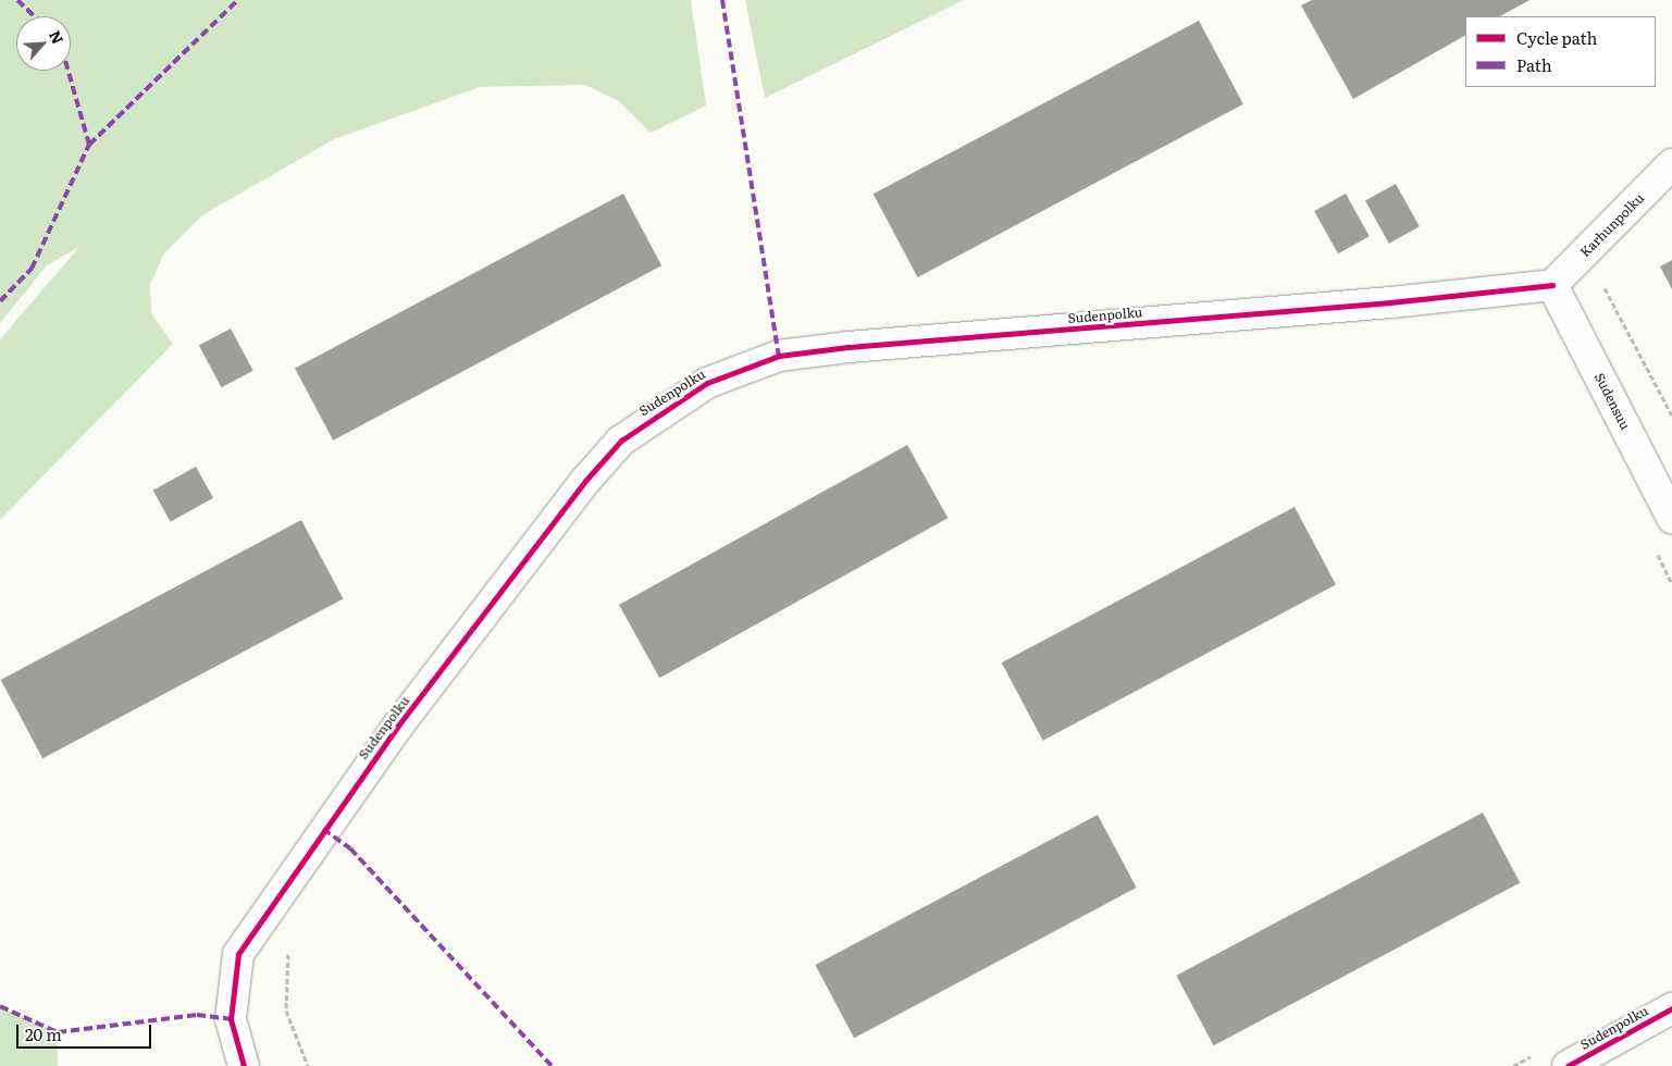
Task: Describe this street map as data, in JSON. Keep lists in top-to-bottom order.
{
  "streets": {
    "street": ["Karhunpolku", "Sudenpolku", "Sudensuu"]
  },
  "crossings": [
    ["Karhunpolku", "Sudenpolku"],
    ["Karhunpolku", "Sudensuu"],
    ["Sudenpolku", "Sudensuu"]
  ],
  "legend": ["Cycle path", "Path"],
  "scale_bar": "20 m",
  "north": "top right"
}
